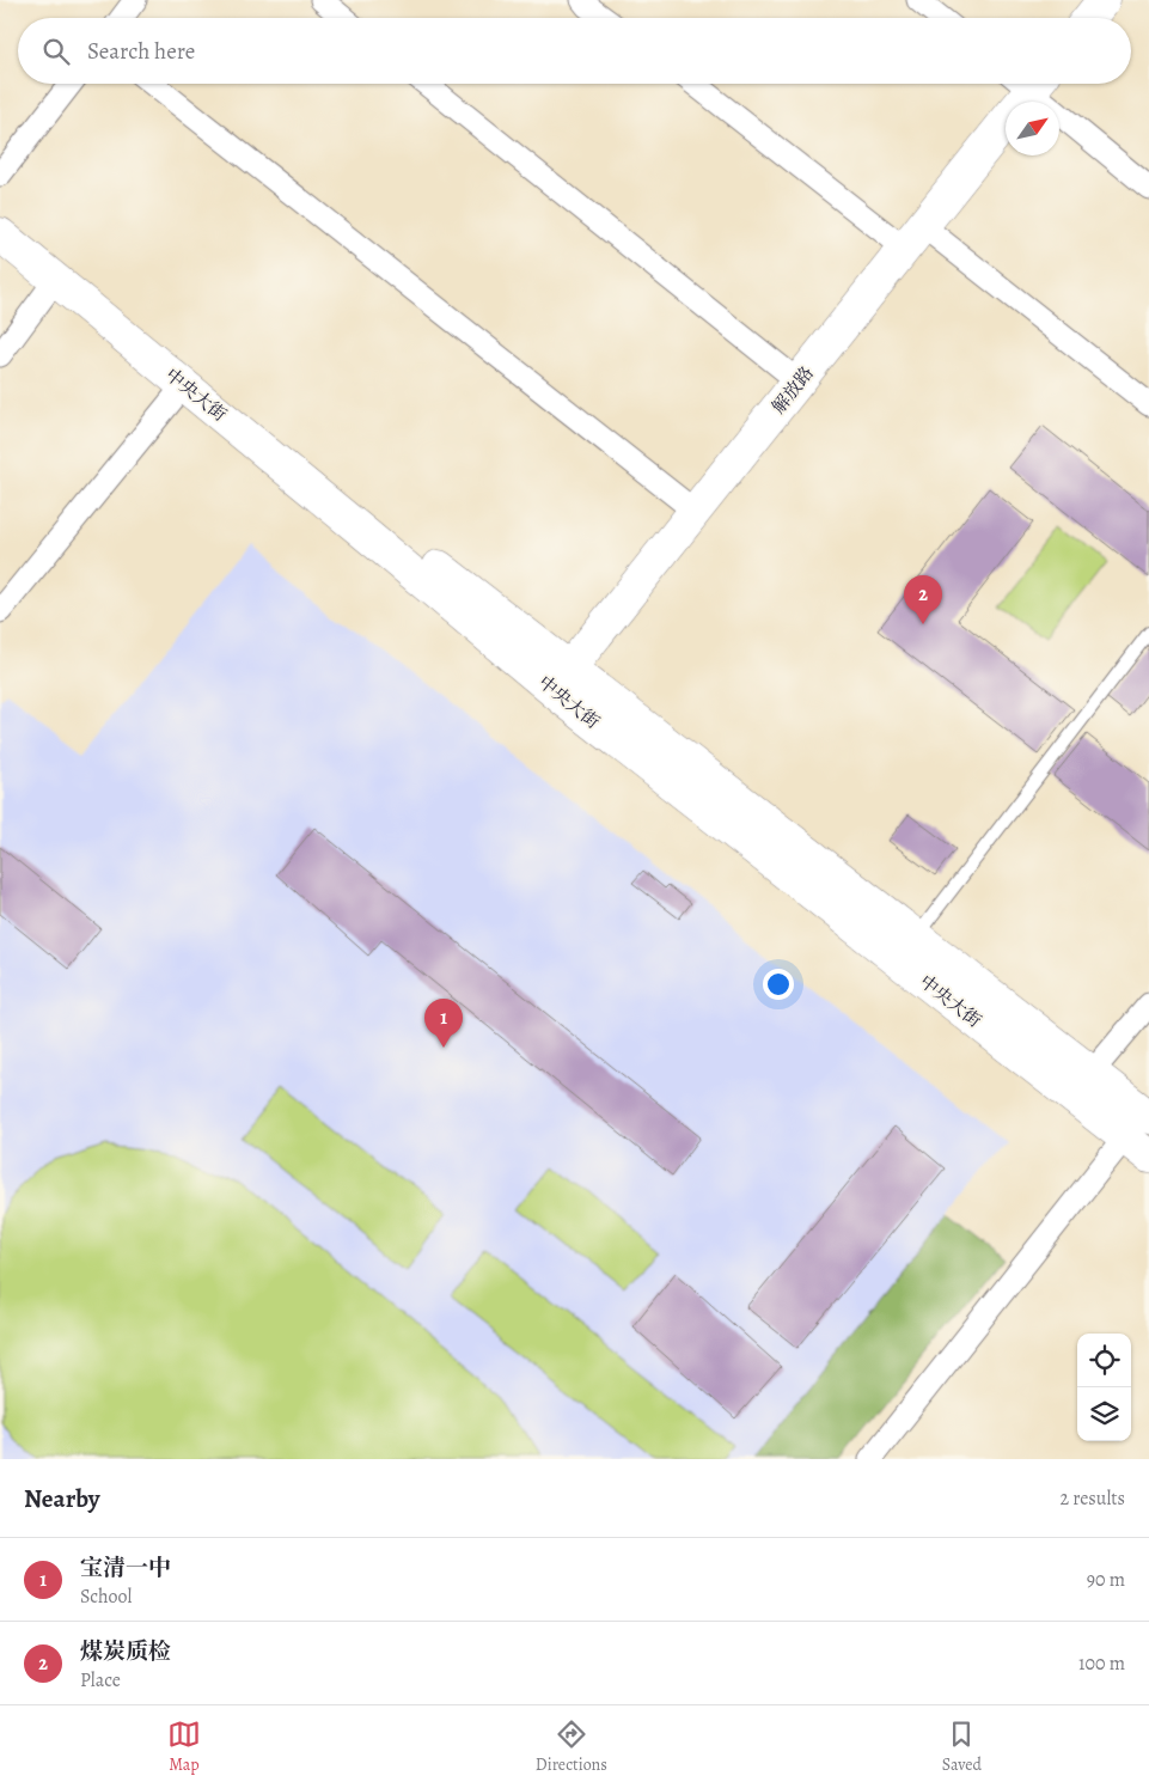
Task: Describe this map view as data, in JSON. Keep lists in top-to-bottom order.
{
  "streets": {
    "main road": ["解放路", "中央大街"]
  },
  "crossings": [
    ["解放路", "中央大街"]
  ],
  "north": "top right",
  "page": {
    "search": "Search here",
    "pins": ["2", "1"],
    "heading": ["Nearby", "2 results"],
    "list": [
      {
        "mark": "1",
        "name": "宝清一中",
        "note": "School",
        "value": "90 m"
      },
      {
        "mark": "2",
        "name": "煤炭质检",
        "note": "Place",
        "value": "100 m"
      }
    ],
    "nav": ["Map", "Directions", "Saved"]
  }
}
